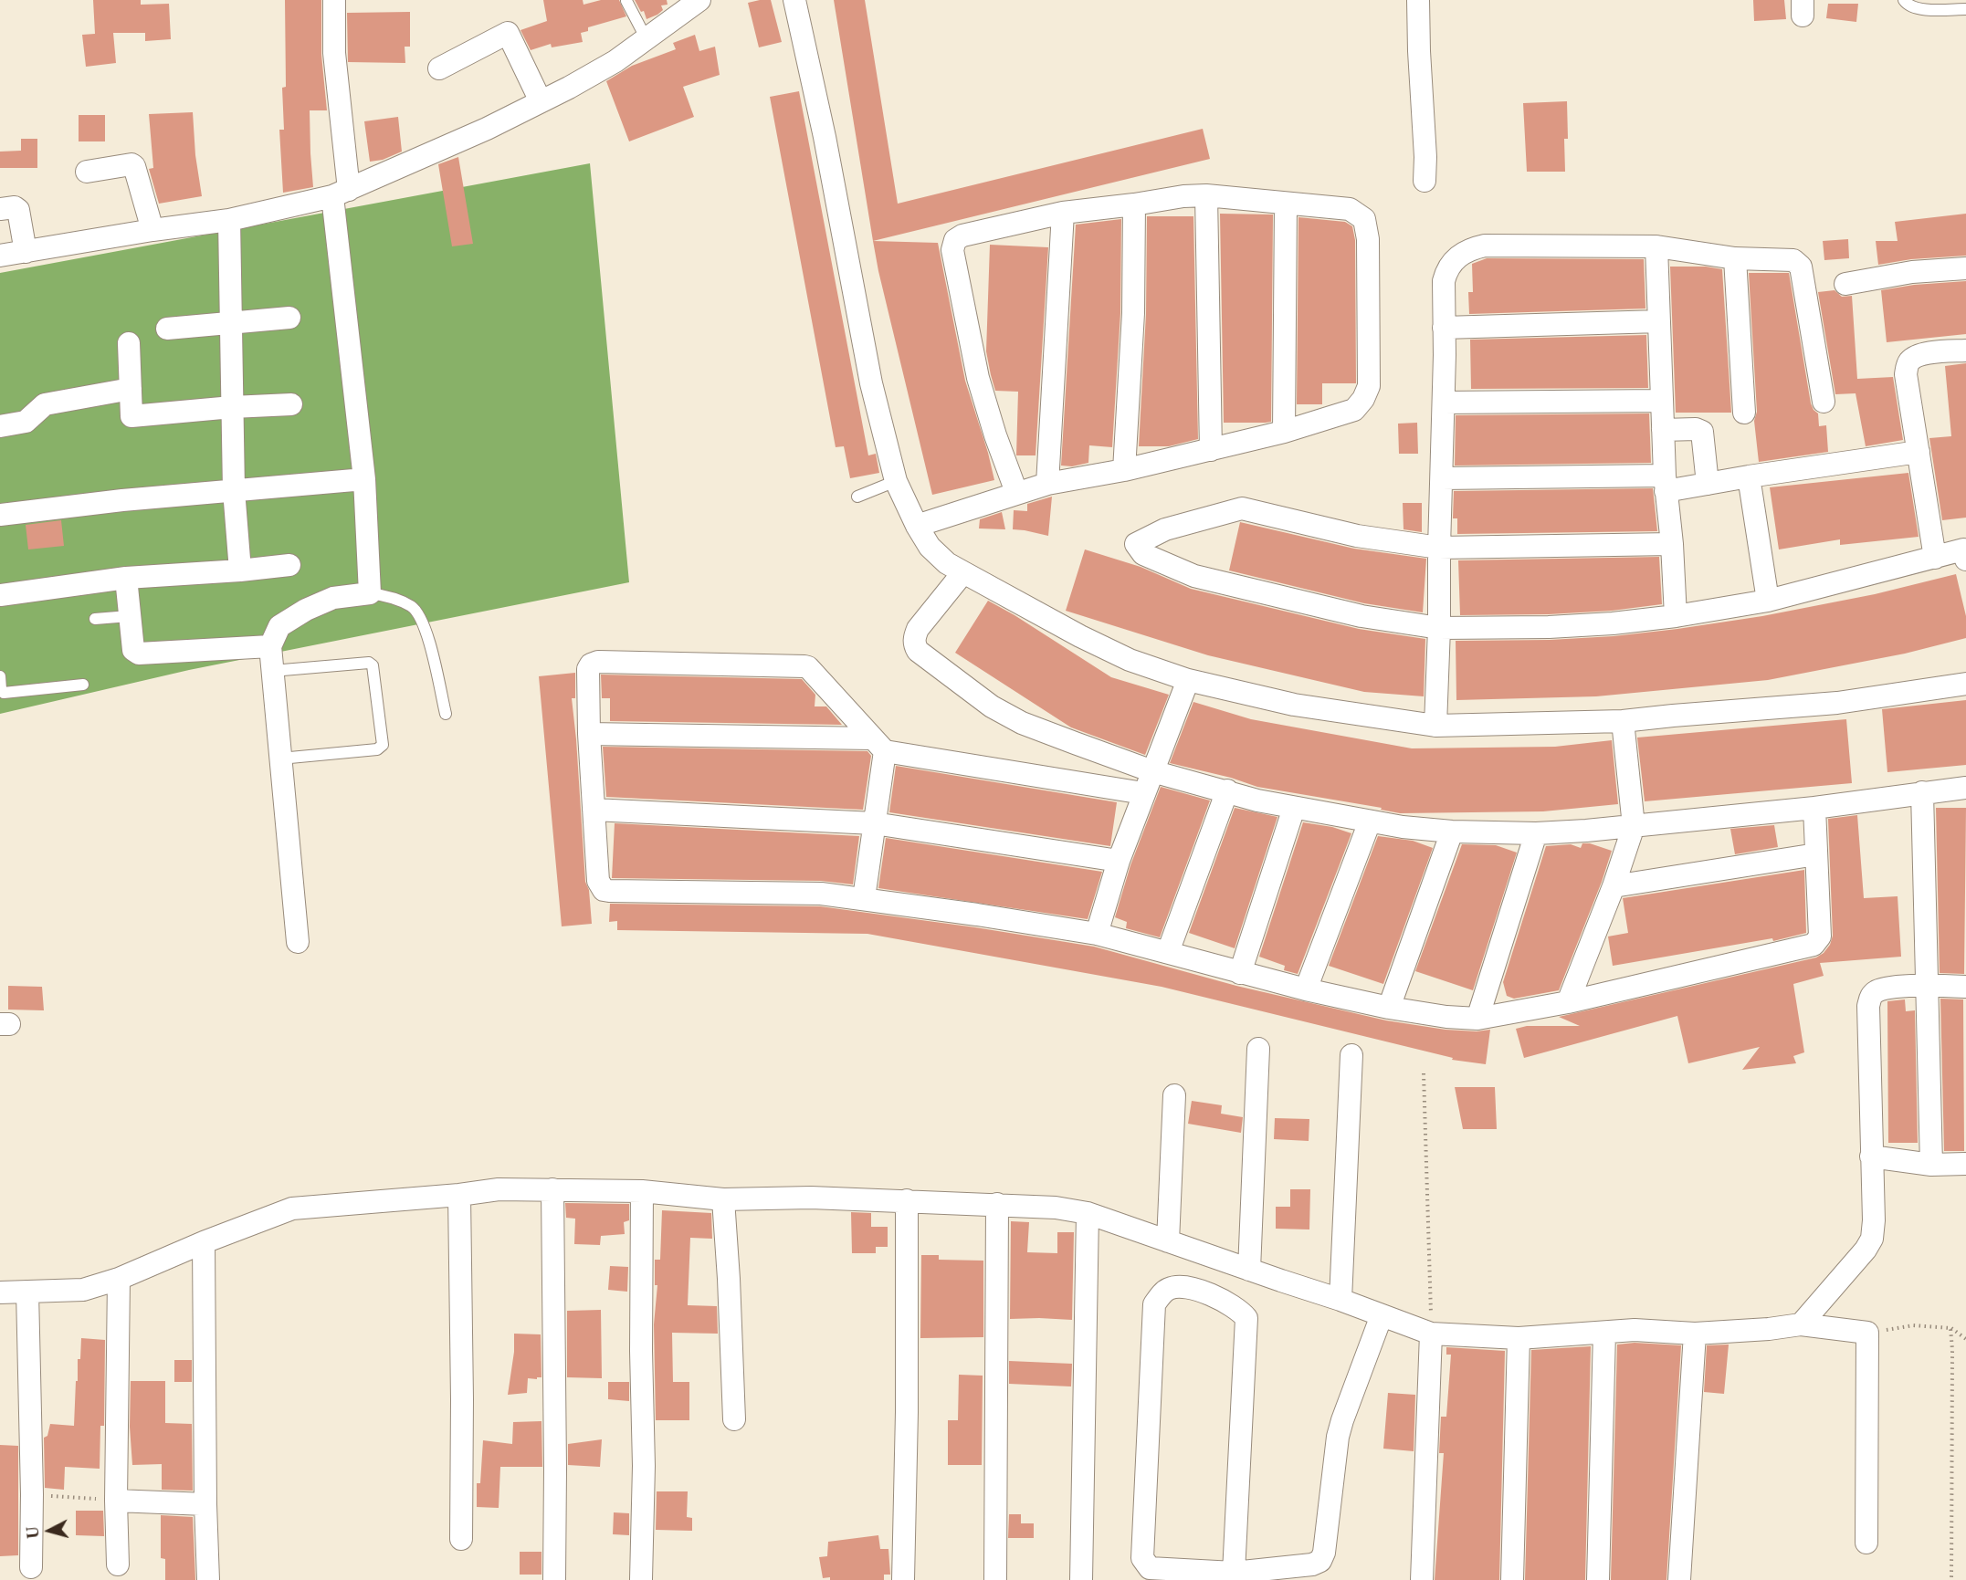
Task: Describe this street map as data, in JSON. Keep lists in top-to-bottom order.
{
  "north": "left"
}
